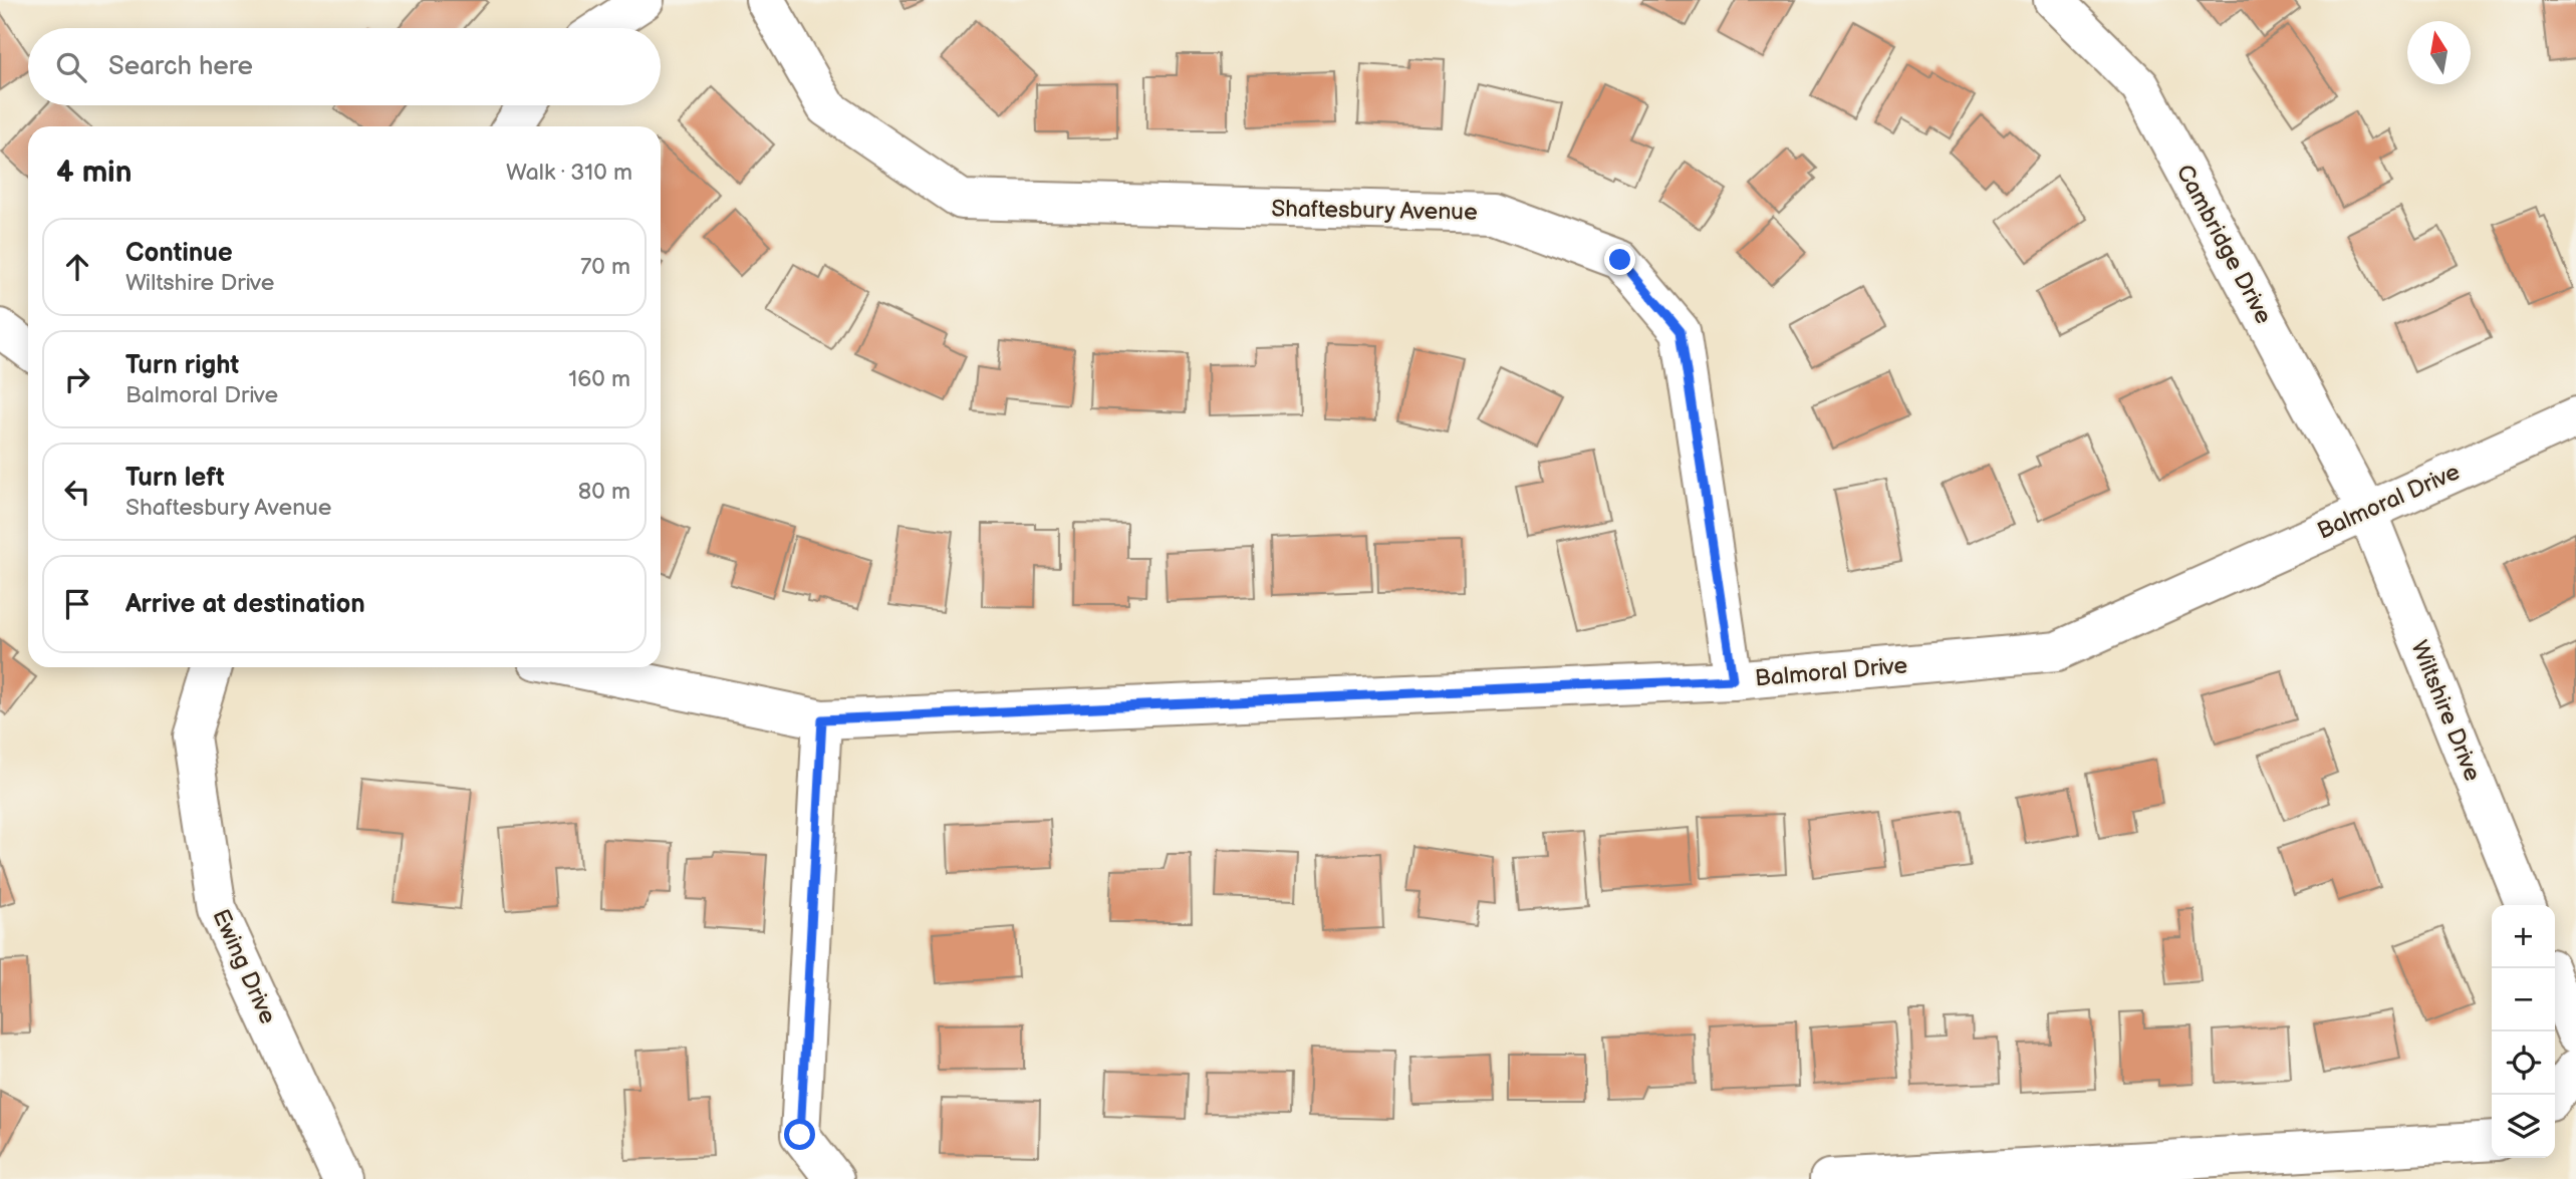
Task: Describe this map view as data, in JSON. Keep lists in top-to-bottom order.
{
  "streets": {
    "street": [
      "Shaftesbury Avenue",
      "Cambridge Drive",
      "Balmoral Drive",
      "Wiltshire Drive",
      "Ewing Drive"
    ]
  },
  "crossings": [
    ["Shaftesbury Avenue", "Balmoral Drive"],
    ["Cambridge Drive", "Balmoral Drive"],
    ["Cambridge Drive", "Wiltshire Drive"],
    ["Balmoral Drive", "Wiltshire Drive"]
  ],
  "north": "top",
  "page": {
    "search": "Search here",
    "heading": ["4 min", "Walk · 310 m"],
    "list": [
      ["Continue", "Wiltshire Drive", "70 m"],
      ["Turn right", "Balmoral Drive", "160 m"],
      ["Turn left", "Shaftesbury Avenue", "80 m"],
      "Arrive at destination"
    ],
    "map_buttons": ["+", "−"]
  }
}
